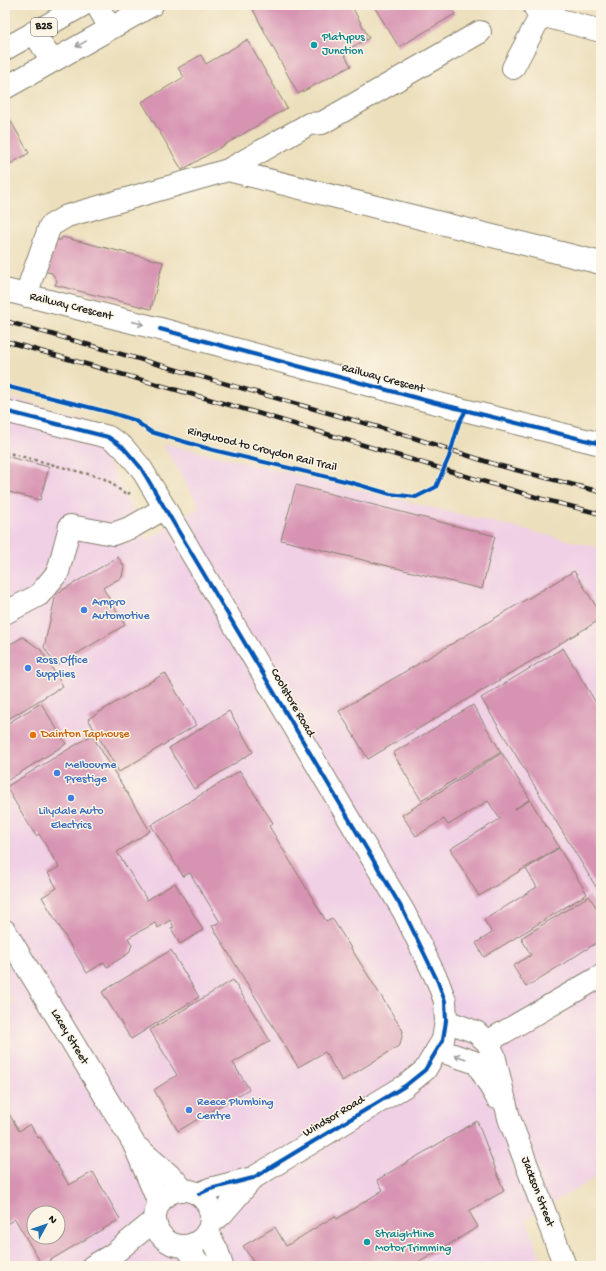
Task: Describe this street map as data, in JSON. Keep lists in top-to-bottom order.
{
  "streets": {
    "street": [
      "B25",
      "Railway Crescent",
      "Coolstore Road",
      "Lacey Street",
      "Windsor Road",
      "Jackson Street"
    ],
    "cycle path": ["Ringwood to Croydon Rail Trail"]
  },
  "crossings": [
    ["Coolstore Road", "Windsor Road"],
    ["Lacey Street", "Windsor Road"]
  ],
  "places": [
    "Platypus Junction",
    "Arnpro Automotive",
    "Ross Office Supplies",
    "Dainton Taphouse",
    "Melbourne Prestige",
    "Lilydale Auto Electrics",
    "Reece Plumbing Centre",
    "Straightline Motor Trimming"
  ],
  "north": "top right"
}
